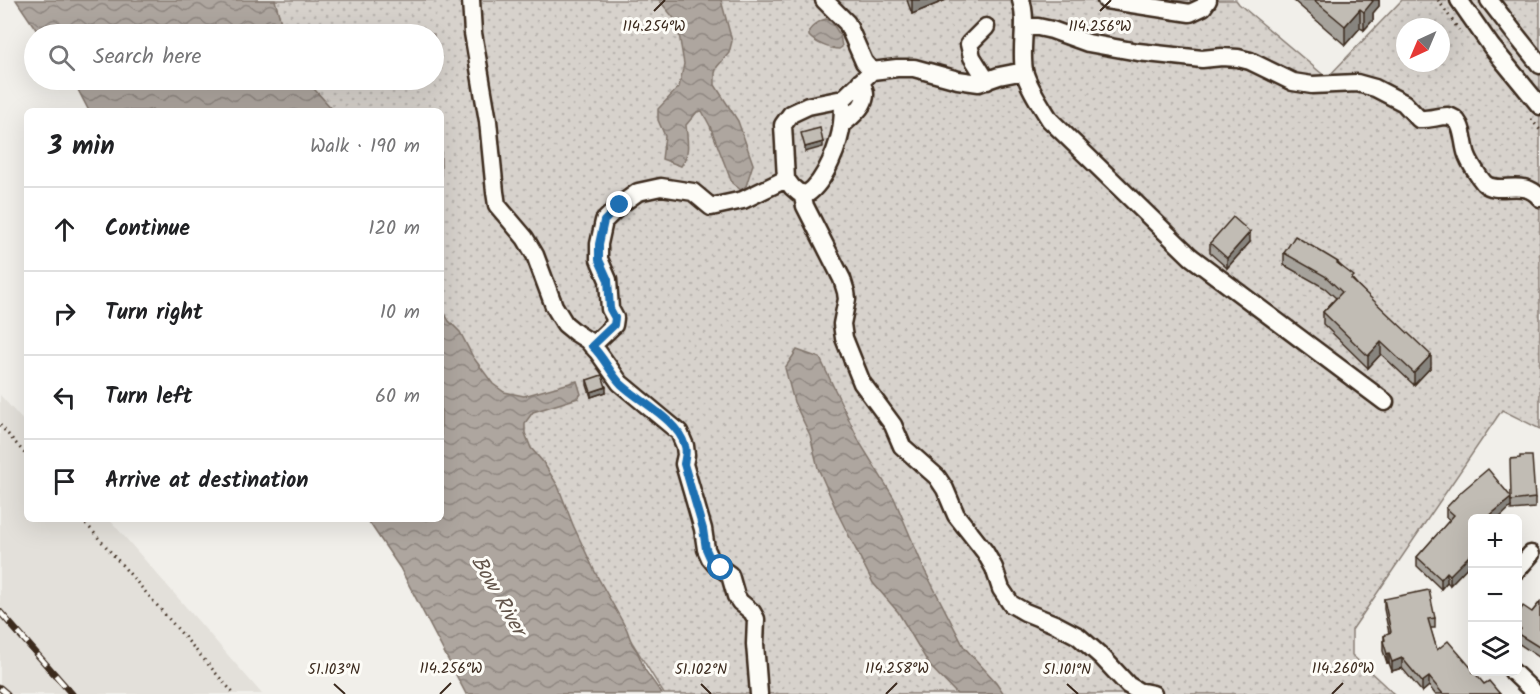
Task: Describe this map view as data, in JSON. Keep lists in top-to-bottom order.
{
  "water": ["Bow River"],
  "north": "bottom left",
  "page": {
    "search": "Search here",
    "heading": ["3 min", "Walk · 190 m"],
    "list": [
      ["Continue", "120 m"],
      ["Turn right", "10 m"],
      ["Turn left", "60 m"],
      "Arrive at destination"
    ],
    "map_buttons": ["+", "−"]
  },
  "coordinates": [
    "114.254°W",
    "114.256°W",
    "114.258°W",
    "114.260°W",
    "51.103°N",
    "51.102°N",
    "51.101°N"
  ]
}
